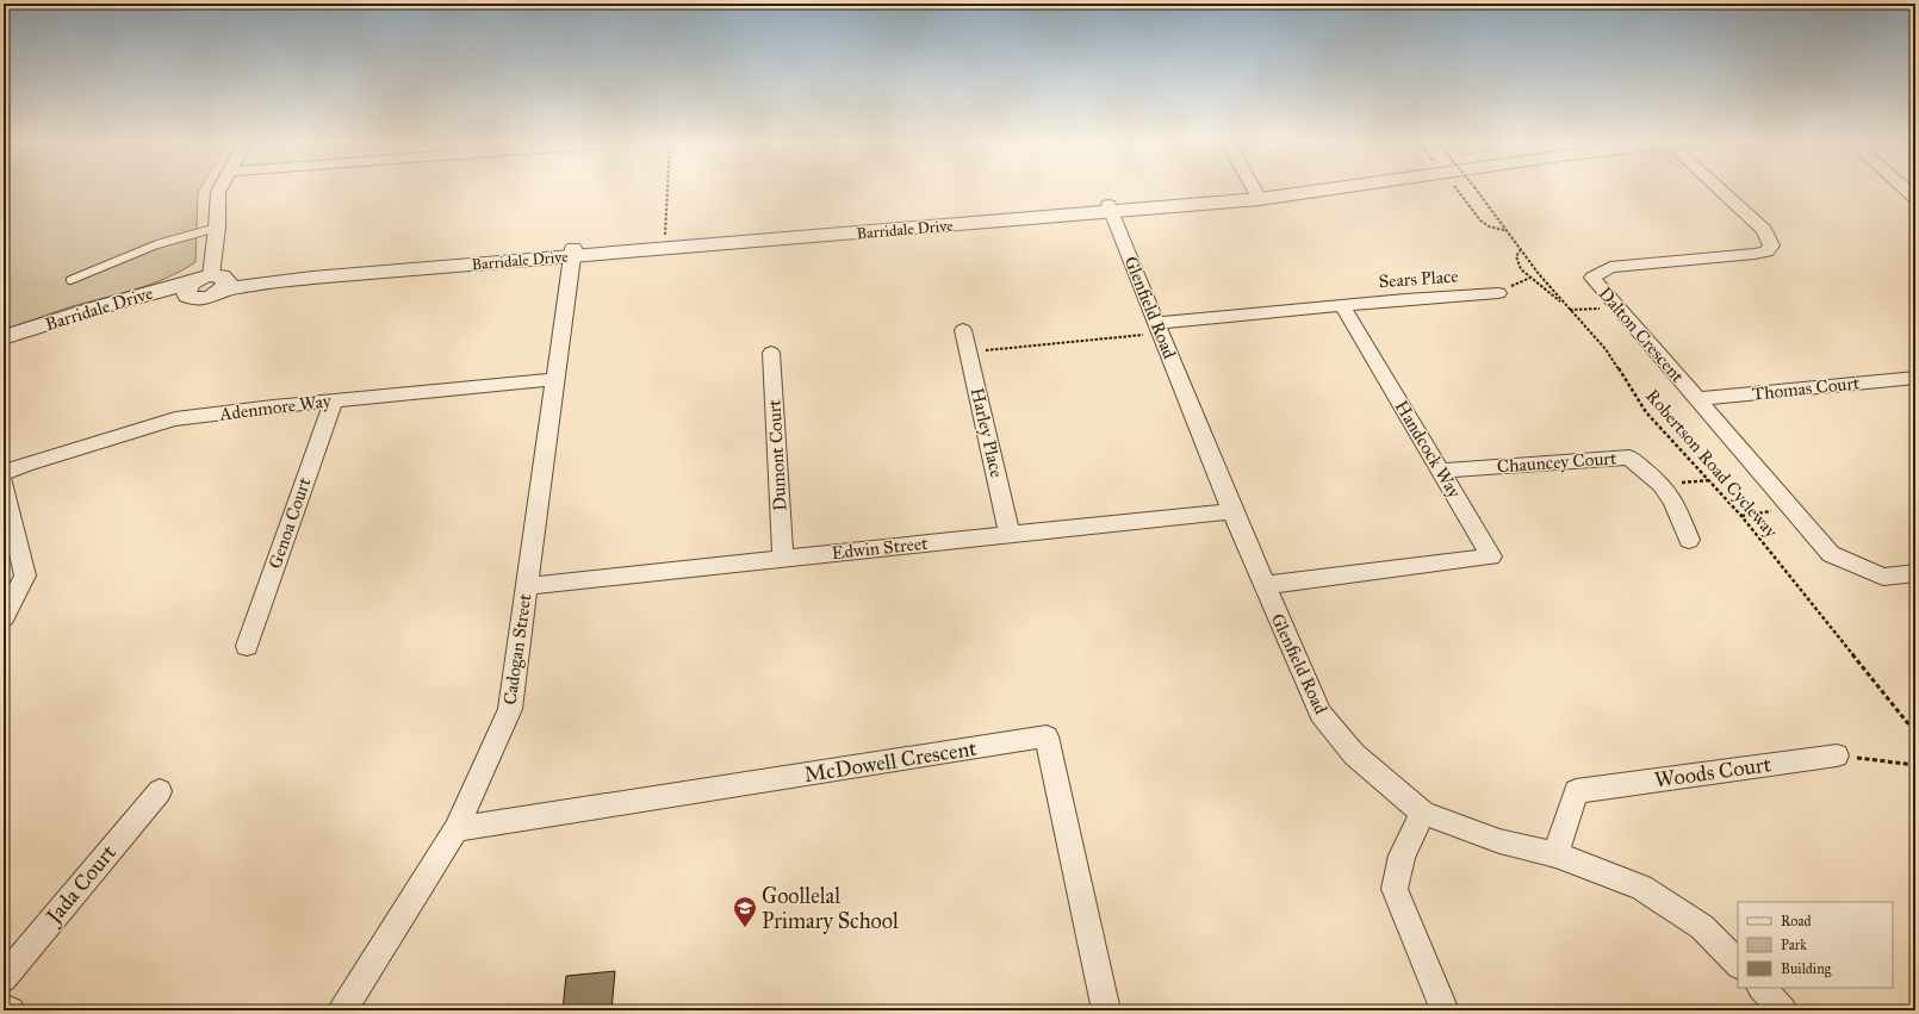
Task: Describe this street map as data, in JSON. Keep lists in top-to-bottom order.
{
  "streets": {
    "street": [
      "Barridale Drive",
      "Sears Place",
      "Glenfield Road",
      "Dalton Crescent",
      "Thomas Court",
      "Adenmore Way",
      "Harley Place",
      "Handcock Way",
      "Dumont Court",
      "Chauncey Court",
      "Genoa Court",
      "Edwin Street",
      "Cadogan Street",
      "McDowell Crescent",
      "Woods Court",
      "Jada Court"
    ],
    "path": ["Robertson Road Cycleway"]
  },
  "crossings": [
    ["Barridale Drive", "Glenfield Road"],
    ["Barridale Drive", "Cadogan Street"],
    ["Sears Place", "Handcock Way"],
    ["Glenfield Road", "Handcock Way"],
    ["Glenfield Road", "Edwin Street"],
    ["Glenfield Road", "Woods Court"],
    ["Dalton Crescent", "Thomas Court"],
    ["Adenmore Way", "Genoa Court"],
    ["Adenmore Way", "Cadogan Street"],
    ["Harley Place", "Edwin Street"],
    ["Handcock Way", "Chauncey Court"],
    ["Dumont Court", "Edwin Street"],
    ["Edwin Street", "Cadogan Street"],
    ["Cadogan Street", "McDowell Crescent"]
  ],
  "places": {
    "school or university": ["Goollelal Primary School"]
  },
  "legend": ["Road", "Park", "Building"]
}
